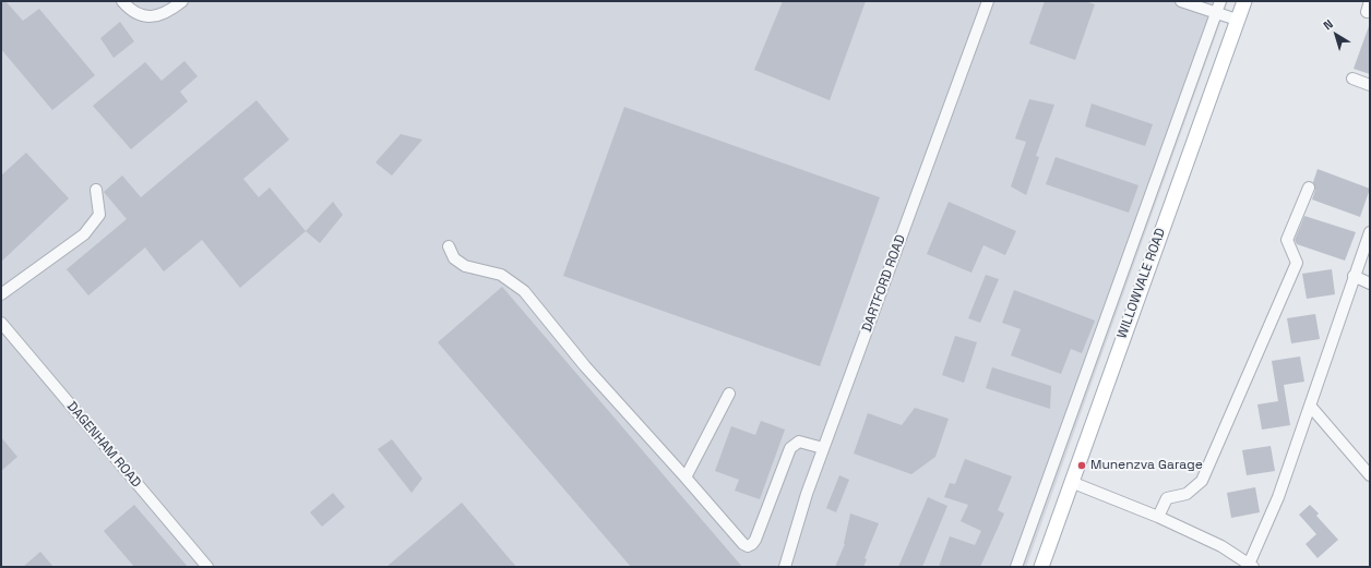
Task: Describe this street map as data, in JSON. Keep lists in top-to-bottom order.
{
  "streets": {
    "main road": ["WILLOWVALE ROAD"],
    "street": ["DARTFORD ROAD", "DAGENHAM ROAD"]
  },
  "places": ["Munenzva Garage"],
  "north": "top left"
}
